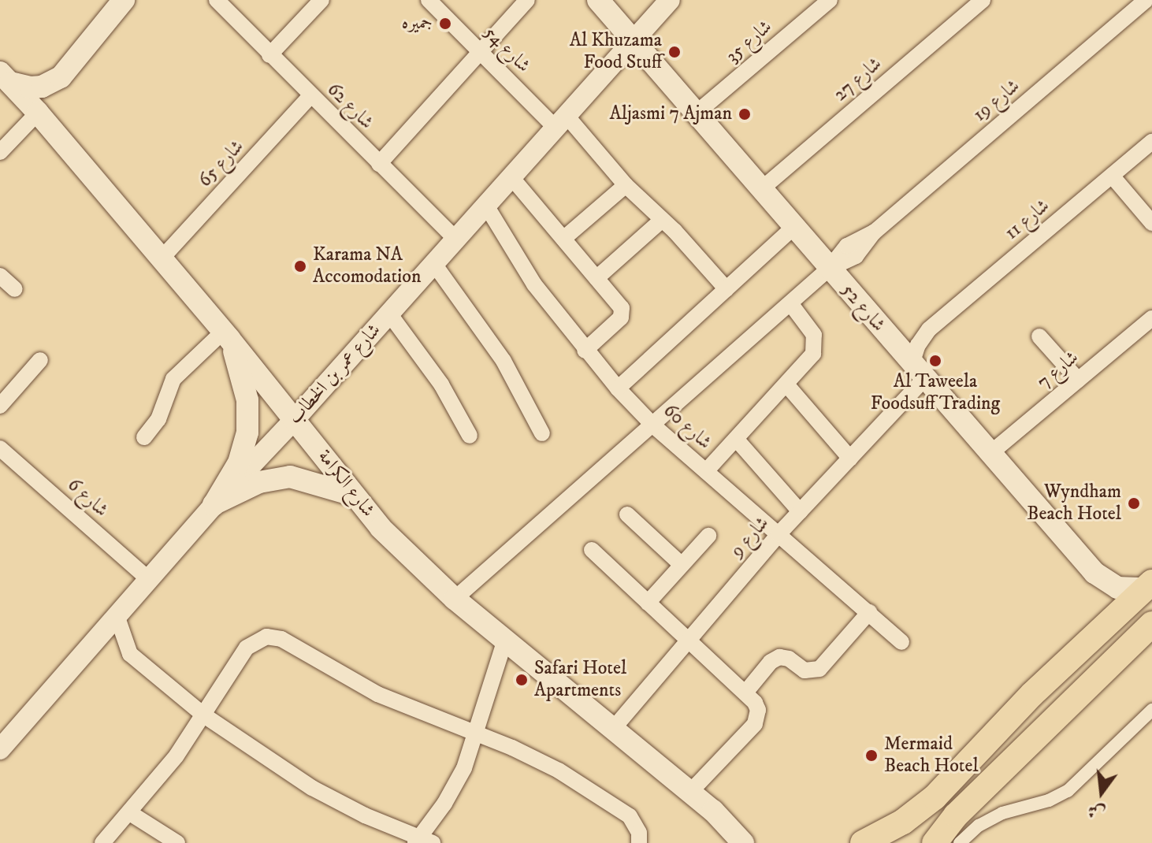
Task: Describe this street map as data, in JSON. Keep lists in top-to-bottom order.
{
  "streets": {
    "main road": ["شارع 52", "شارع الكرامة"],
    "street": [
      "شارع 35",
      "شارع 54",
      "شارع 27",
      "شارع 19",
      "شارع 62",
      "شارع 65",
      "شارع 11",
      "شارع 7",
      "شارع عمر بن الخطاب",
      "شارع 60",
      "شارع 6",
      "شارع 9"
    ]
  },
  "crossings": [
    ["شارع 35", "شارع 52"],
    ["شارع 54", "شارع عمر بن الخطاب"],
    ["شارع 27", "شارع 52"],
    ["شارع 19", "شارع 52"],
    ["شارع 19", "شارع 60"],
    ["شارع 19", "شارع الكرامة"],
    ["شارع 62", "شارع 65"],
    ["شارع 62", "شارع عمر بن الخطاب"],
    ["شارع 65", "شارع الكرامة"],
    ["شارع 11", "شارع 52"],
    ["شارع 11", "شارع 9"],
    ["شارع 52", "شارع 7"],
    ["شارع 52", "شارع عمر بن الخطاب"],
    ["شارع 52", "شارع 9"],
    ["شارع عمر بن الخطاب", "شارع 60"],
    ["شارع عمر بن الخطاب", "شارع الكرامة"],
    ["شارع عمر بن الخطاب", "شارع 6"],
    ["شارع 60", "شارع 9"],
    ["شارع الكرامة", "شارع 9"]
  ],
  "places": [
    "جميره",
    "Al Khuzama Food Stuff",
    "Aljasmi 7 Ajman",
    "Karama NA Accomodation",
    "Al Taweela Foodsuff Trading",
    "Wyndham Beach Hotel",
    "Safari Hotel Apartments",
    "Mermaid Beach Hotel"
  ],
  "north": "bottom"
}
